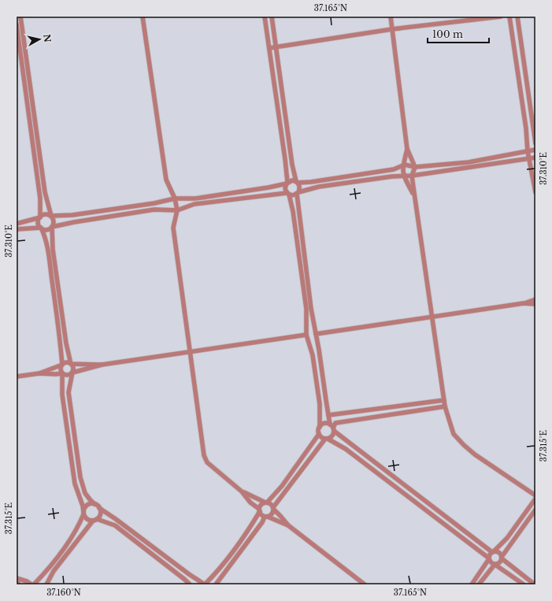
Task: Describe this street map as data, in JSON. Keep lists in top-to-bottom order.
{
  "scale_bar": "100 m",
  "north": "right",
  "coordinates": [
    "37.165°N",
    "37.310°E",
    "37.315°E",
    "37.160°N"
  ]
}
